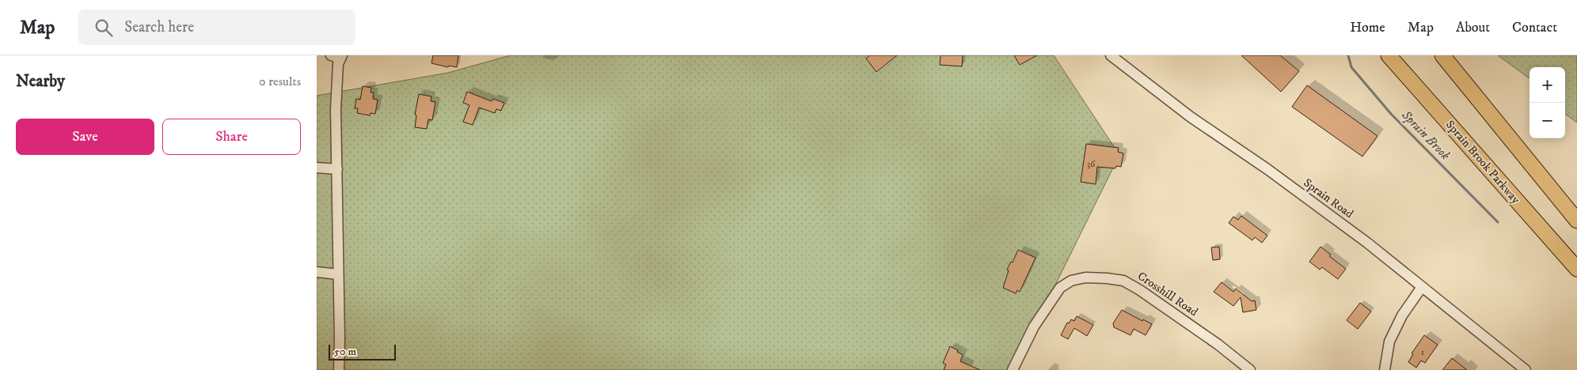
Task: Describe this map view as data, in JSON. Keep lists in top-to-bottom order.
{
  "streets": {
    "highway": ["Sprain Brook Parkway"],
    "street": ["Sprain Road", "Crosshill Road"]
  },
  "water": ["Sprain Brook"],
  "house_numbers": ["36", "1"],
  "scale_bar": "50 m",
  "page": {
    "header": "Map",
    "search": "Search here",
    "nav": [
      "Home",
      "Map",
      "About",
      "Contact"
    ],
    "heading": ["Nearby", "0 results"],
    "map_buttons": ["+", "−"],
    "buttons": ["Save", "Share"],
    "scale": "50 m"
  }
}
